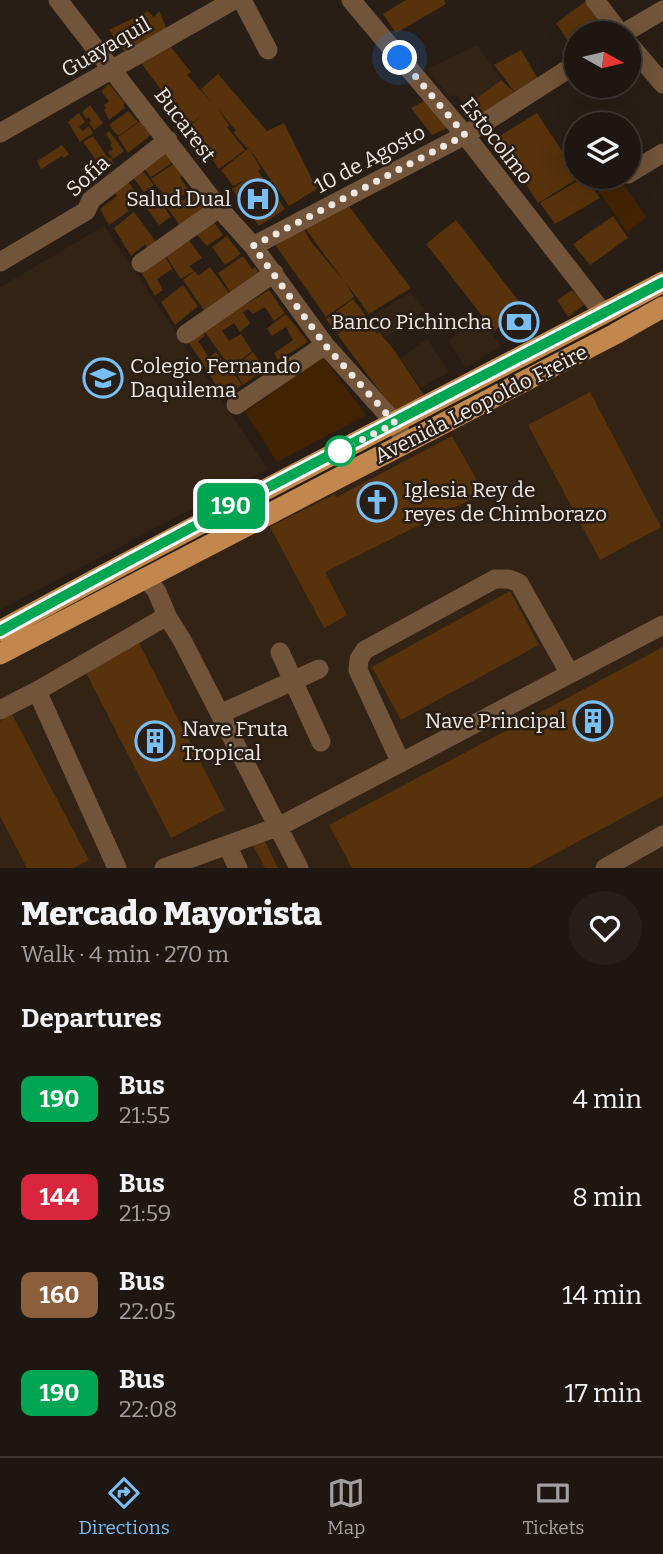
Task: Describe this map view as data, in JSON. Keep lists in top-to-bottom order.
{
  "streets": {
    "main road": ["Avenida Leopoldo Freire"],
    "street": [
      "Guayaquil",
      "Bucarest",
      "Estocolmo",
      "10 de Agosto",
      "Sofía"
    ]
  },
  "crossings": [
    ["Guayaquil", "Bucarest"],
    ["Bucarest", "10 de Agosto"],
    ["Bucarest", "Sofía"],
    ["Bucarest", "Avenida Leopoldo Freire"],
    ["Estocolmo", "10 de Agosto"],
    ["Estocolmo", "Avenida Leopoldo Freire"]
  ],
  "places": {
    "hospital": ["Salud Dual"],
    "bank": ["Banco Pichincha"],
    "school or university": ["Colegio Fernando Daquilema"],
    "church": ["Iglesia Rey de reyes de Chimborazo"],
    "building": ["Nave Principal", "Nave Fruta Tropical"]
  },
  "lines": ["bus line 190"],
  "north": "right",
  "page": {
    "on_map": "190",
    "heading": [
      ["Mercado Mayorista", "Walk · 4 min · 270 m"],
      "Departures"
    ],
    "list": [
      {
        "mark": "190",
        "name": "Bus",
        "note": "21:55",
        "value": "4 min"
      },
      {
        "mark": "144",
        "name": "Bus",
        "note": "21:59",
        "value": "8 min"
      },
      {
        "mark": "160",
        "name": "Bus",
        "note": "22:05",
        "value": "14 min"
      },
      {
        "mark": "190",
        "name": "Bus",
        "note": "22:08",
        "value": "17 min"
      }
    ],
    "tabs": ["Directions", "Map", "Tickets"]
  }
}
